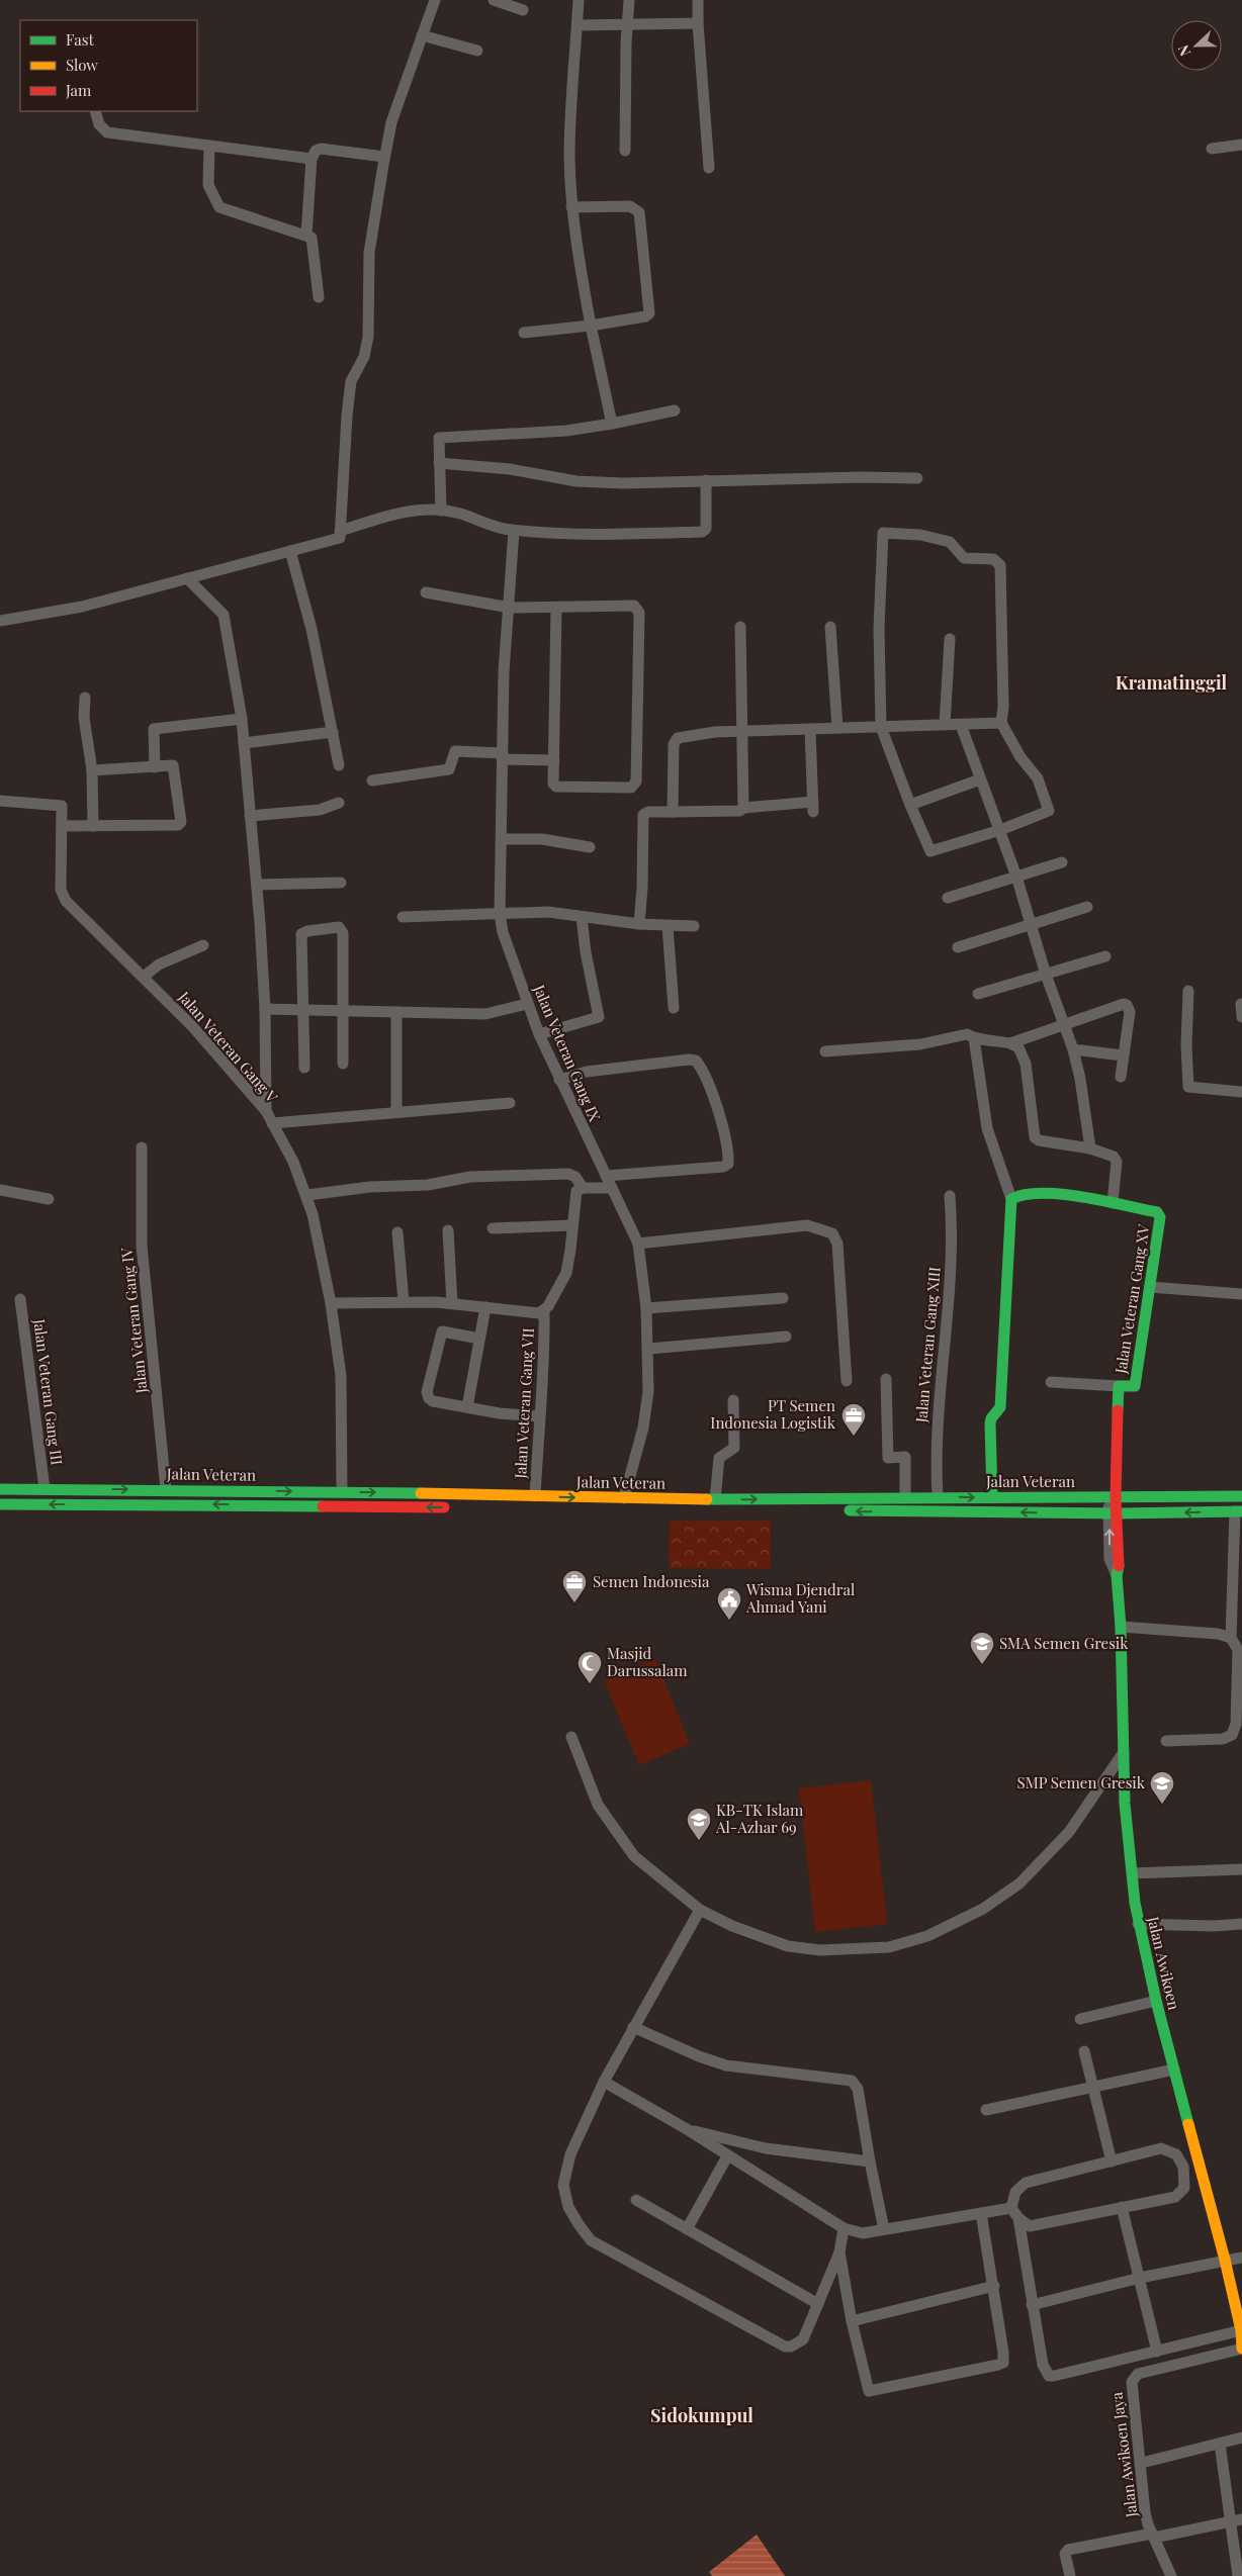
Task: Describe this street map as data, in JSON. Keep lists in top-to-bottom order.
{
  "streets": {
    "main road": ["Jalan Veteran Gang XV", "Jalan Veteran", "Jalan Awikoen"],
    "street": [
      "Jalan Veteran Gang V",
      "Jalan Veteran Gang IX",
      "Jalan Veteran Gang IV",
      "Jalan Veteran Gang XIII",
      "Jalan Veteran Gang III",
      "Jalan Veteran Gang VII",
      "Jalan Awikoen Jaya"
    ]
  },
  "crossings": [
    ["Jalan Veteran Gang V", "Jalan Veteran"],
    ["Jalan Veteran Gang IX", "Jalan Veteran"],
    ["Jalan Veteran Gang XV", "Jalan Veteran"],
    ["Jalan Veteran Gang IV", "Jalan Veteran"],
    ["Jalan Veteran Gang XIII", "Jalan Veteran"],
    ["Jalan Veteran Gang III", "Jalan Veteran"],
    ["Jalan Veteran Gang VII", "Jalan Veteran"],
    ["Jalan Veteran", "Jalan Awikoen"],
    ["Jalan Awikoen", "Jalan Awikoen Jaya"]
  ],
  "districts": ["Kramatinggil", "Sidokumpul"],
  "places": {
    "office": ["PT Semen Indonesia Logistik", "Semen Indonesia"],
    "public building": ["Wisma Djendral Ahmad Yani"],
    "school or university": ["SMA Semen Gresik", "SMP Semen Gresik", "KB-TK Islam Al-Azhar 69"],
    "mosque": ["Masjid Darussalam"]
  },
  "legend": ["Fast", "Slow", "Jam"],
  "north": "left"
}
